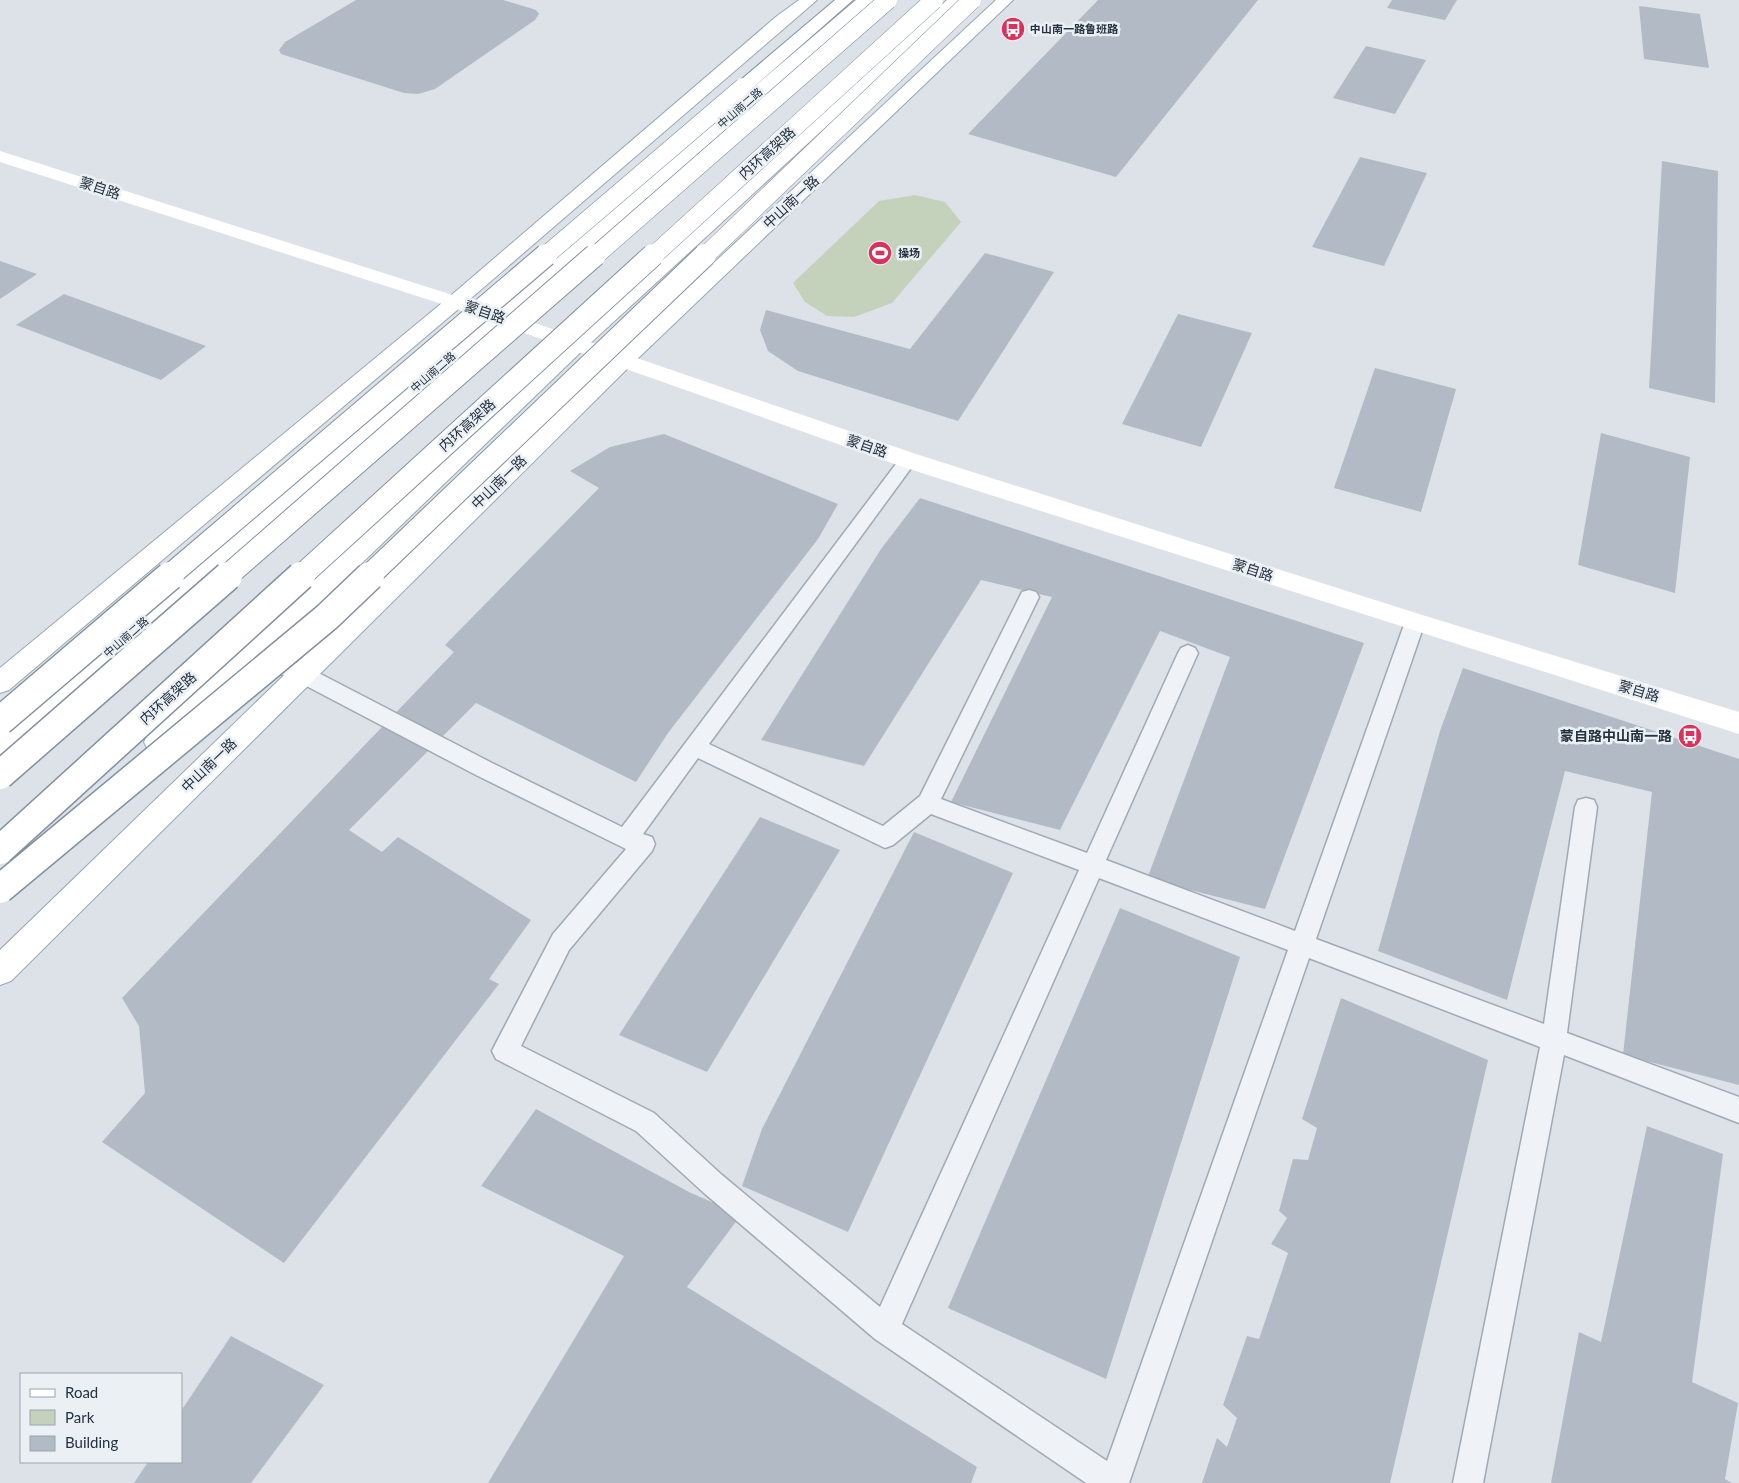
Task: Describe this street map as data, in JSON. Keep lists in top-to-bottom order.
{
  "streets": {
    "main road": [
      "中山南二路",
      "内环高架路",
      "蒙自路",
      "中山南一路"
    ]
  },
  "crossings": [
    ["中山南二路", "蒙自路"],
    ["蒙自路", "中山南一路"]
  ],
  "places": {
    "bus stop": ["中山南一路鲁班路", "蒙自路中山南一路"],
    "sports": ["操场"]
  },
  "legend": ["Road", "Park", "Building"]
}
